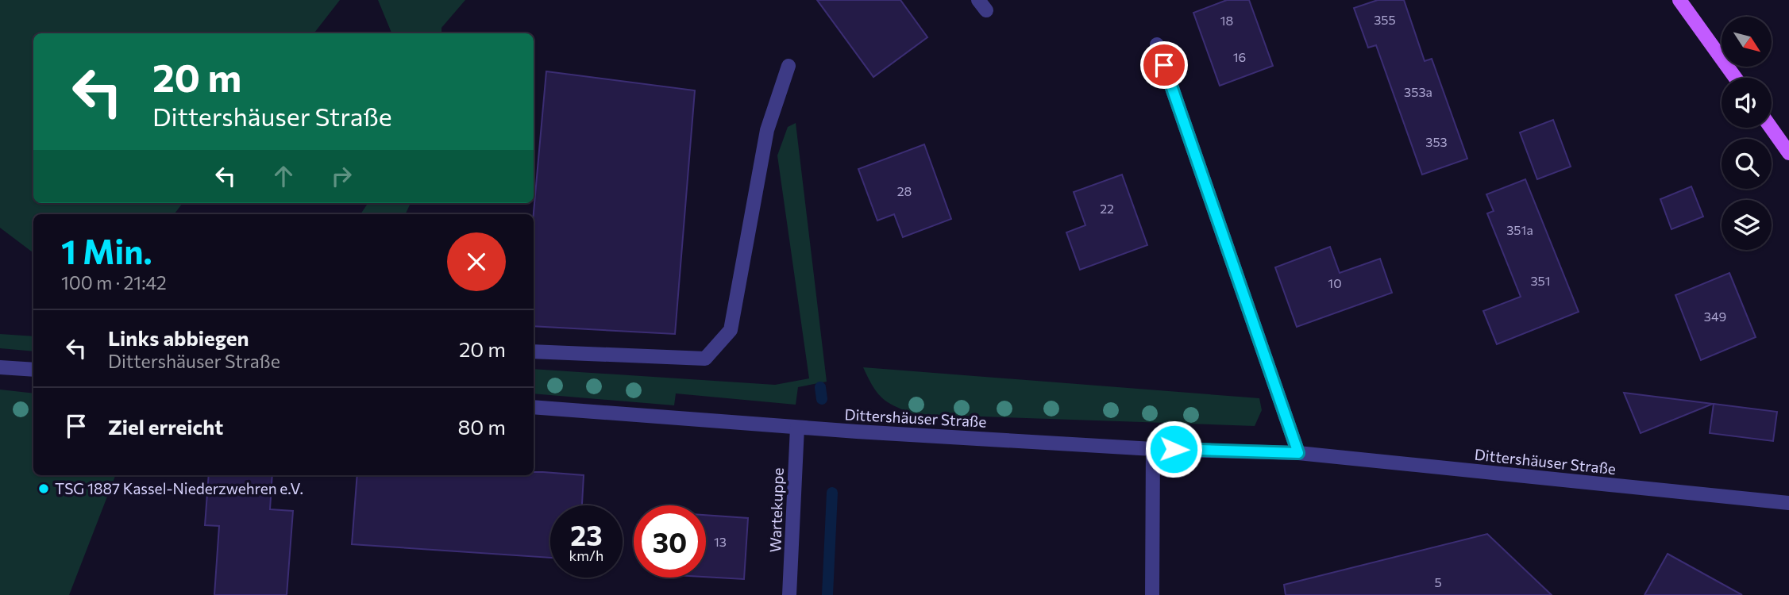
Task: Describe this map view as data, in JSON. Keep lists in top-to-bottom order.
{
  "streets": {
    "street": ["Dittershäuser Straße", "Wartekuppe"]
  },
  "crossings": [
    ["Dittershäuser Straße", "Wartekuppe"]
  ],
  "places": ["TSG 1887 Kassel-Niederzwehren e.V."],
  "house_numbers": [
    "355",
    "18",
    "16",
    "353a",
    "353",
    "28",
    "22",
    "351a",
    "351",
    "10",
    "349",
    "13",
    "5"
  ],
  "north": "bottom right",
  "page": {
    "turn": ["20 m", "Dittershäuser Straße"],
    "heading": ["1 Min.", "100 m · 21:42"],
    "list": [
      {
        "name": "Links abbiegen",
        "note": "Dittershäuser Straße",
        "value": "20 m"
      },
      {
        "name": "Ziel erreicht",
        "value": "80 m"
      }
    ],
    "speed": "23 km/h",
    "limit": "30"
  }
}
